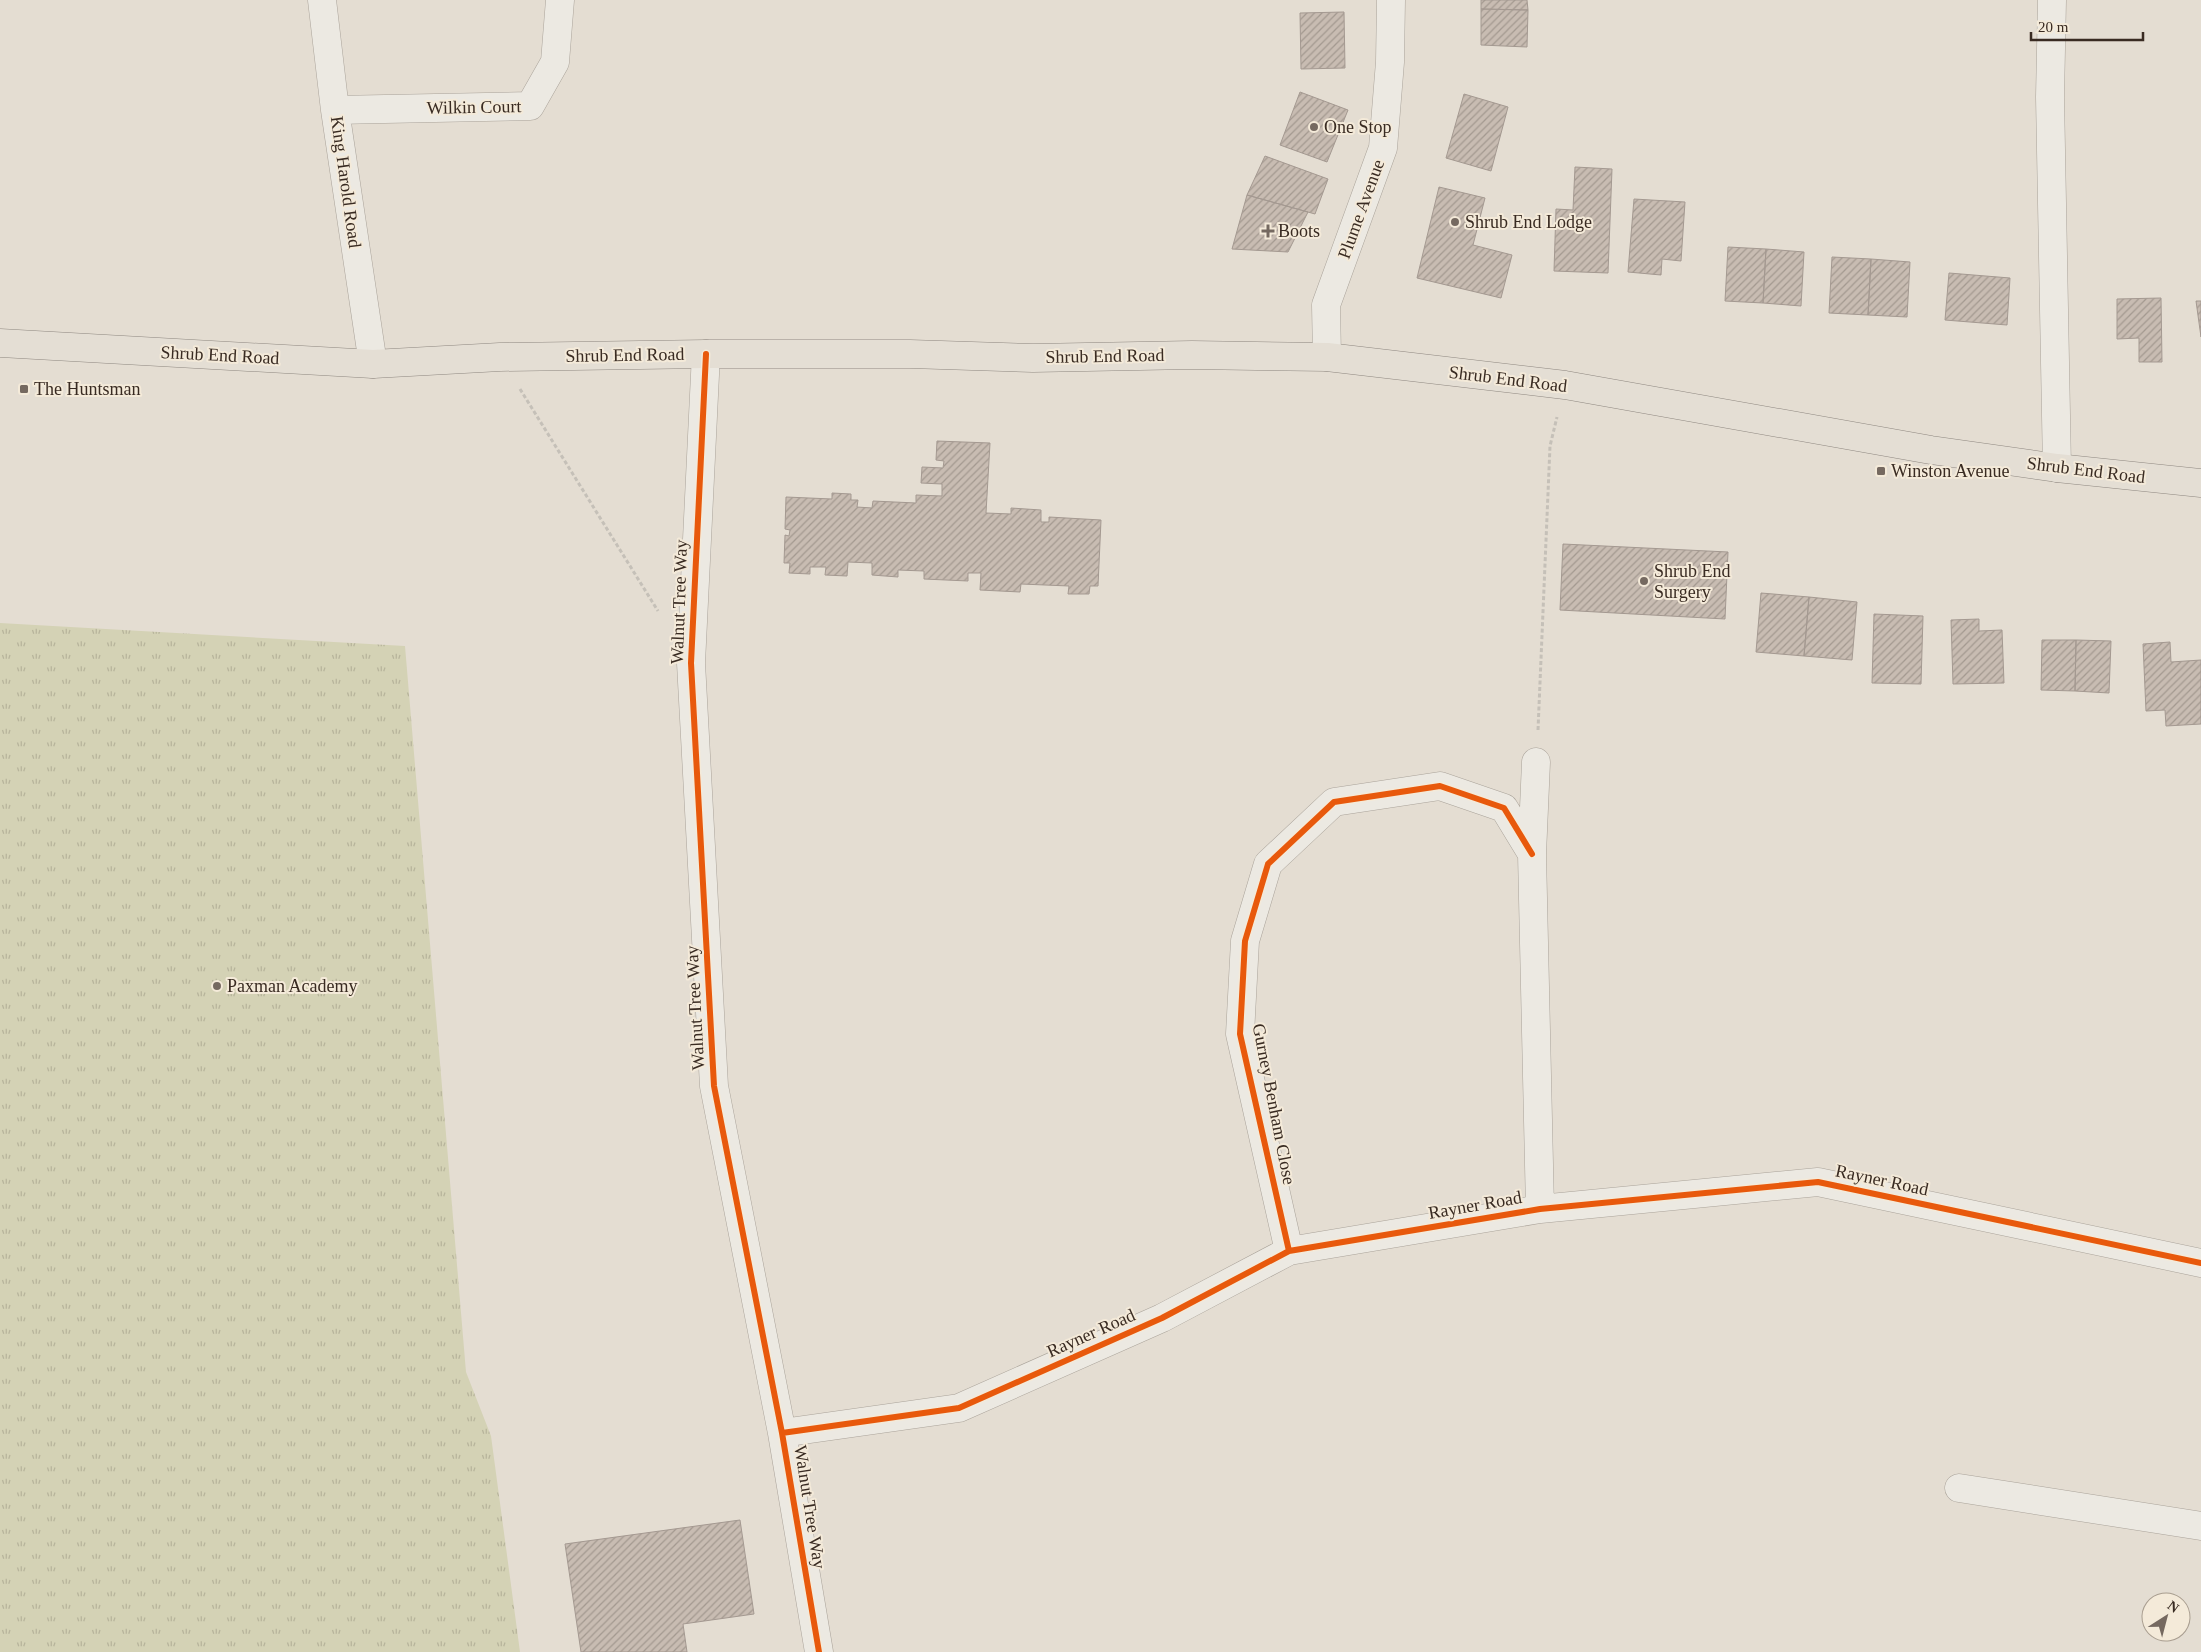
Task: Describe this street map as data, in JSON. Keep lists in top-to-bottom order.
{
  "streets": {
    "main road": ["Shrub End Road"],
    "street": [
      "Wilkin Court",
      "King Harold Road",
      "Plume Avenue",
      "Walnut Tree Way",
      "Gurney Benham Close",
      "Rayner Road"
    ]
  },
  "crossings": [
    ["Wilkin Court", "King Harold Road"],
    ["King Harold Road", "Shrub End Road"],
    ["Plume Avenue", "Shrub End Road"],
    ["Shrub End Road", "Walnut Tree Way"],
    ["Walnut Tree Way", "Rayner Road"],
    ["Gurney Benham Close", "Rayner Road"]
  ],
  "places": {
    "other": [
      "One Stop",
      "Shrub End Lodge",
      "Shrub End Surgery",
      "Paxman Academy"
    ],
    "health": ["Boots"],
    "transit": ["The Huntsman", "Winston Avenue"]
  },
  "scale_bar": "20 m",
  "north": "top right"
}
